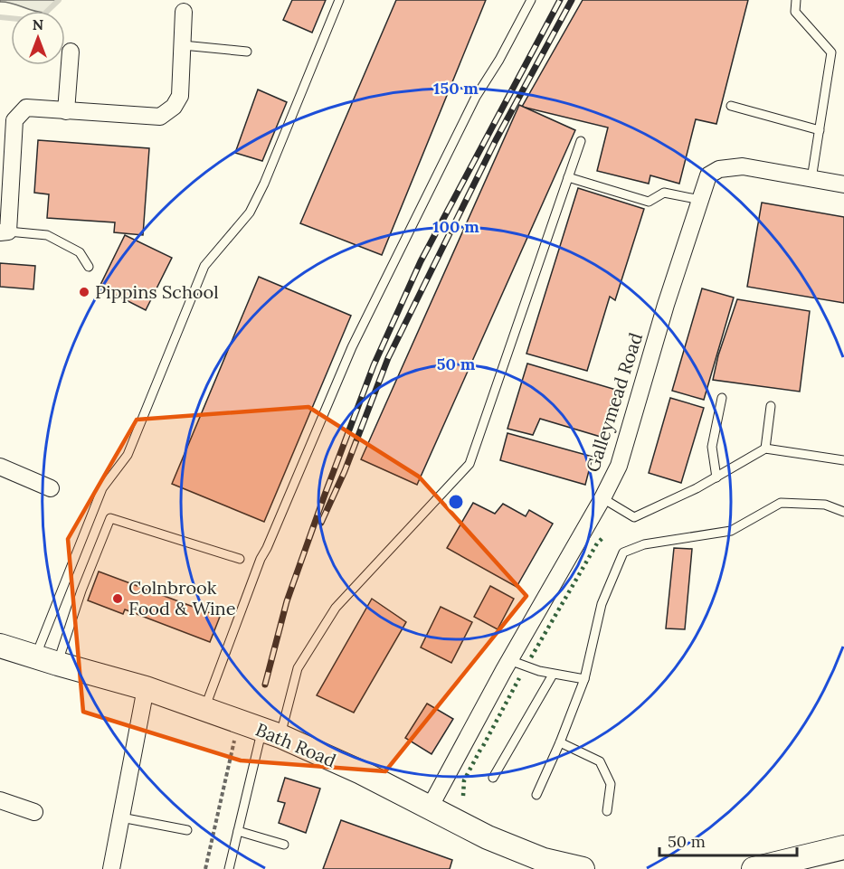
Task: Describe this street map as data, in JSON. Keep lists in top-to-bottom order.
{
  "streets": {
    "street": ["Galleymead Road", "Bath Road"]
  },
  "crossings": [
    ["Galleymead Road", "Bath Road"]
  ],
  "places": ["Pippins School", "Colnbrook Food & Wine"],
  "scale_bar": "50 m",
  "north": "top",
  "rings": ["150 m", "100 m", "50 m"]
}
